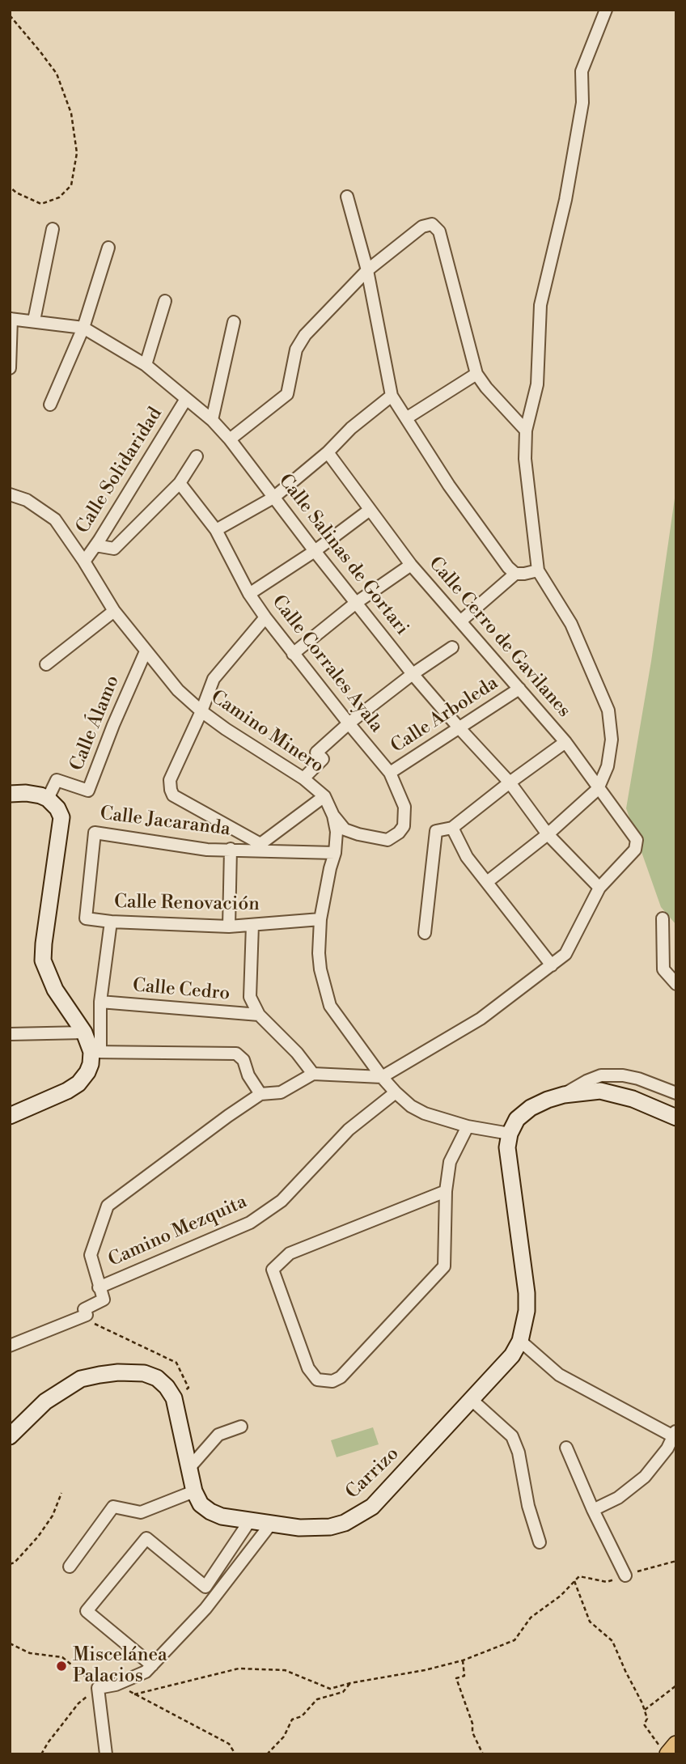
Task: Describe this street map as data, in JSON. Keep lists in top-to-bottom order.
{
  "streets": {
    "street": [
      "Calle Solidaridad",
      "Calle Salinas de Gortari",
      "Calle Cerro de Gavilanes",
      "Calle Corrales Ayala",
      "Calle Arboleda",
      "Calle Álamo",
      "Camino Minero",
      "Calle Jacaranda",
      "Calle Renovación",
      "Calle Cedro",
      "Camino Mezquita",
      "Carrizo"
    ]
  },
  "crossings": [
    ["Calle Solidaridad", "Calle Salinas de Gortari"],
    ["Calle Solidaridad", "Camino Minero"],
    ["Calle Salinas de Gortari", "Calle Cerro de Gavilanes"],
    ["Calle Salinas de Gortari", "Calle Arboleda"],
    ["Calle Cerro de Gavilanes", "Calle Arboleda"],
    ["Calle Corrales Ayala", "Calle Arboleda"],
    ["Calle Corrales Ayala", "Camino Minero"],
    ["Calle Álamo", "Camino Minero"],
    ["Camino Minero", "Calle Jacaranda"],
    ["Camino Minero", "Calle Renovación"],
    ["Camino Minero", "Camino Mezquita"],
    ["Camino Minero", "Carrizo"],
    ["Calle Jacaranda", "Calle Renovación"]
  ],
  "places": ["Miscelánea Palacios"]
}
